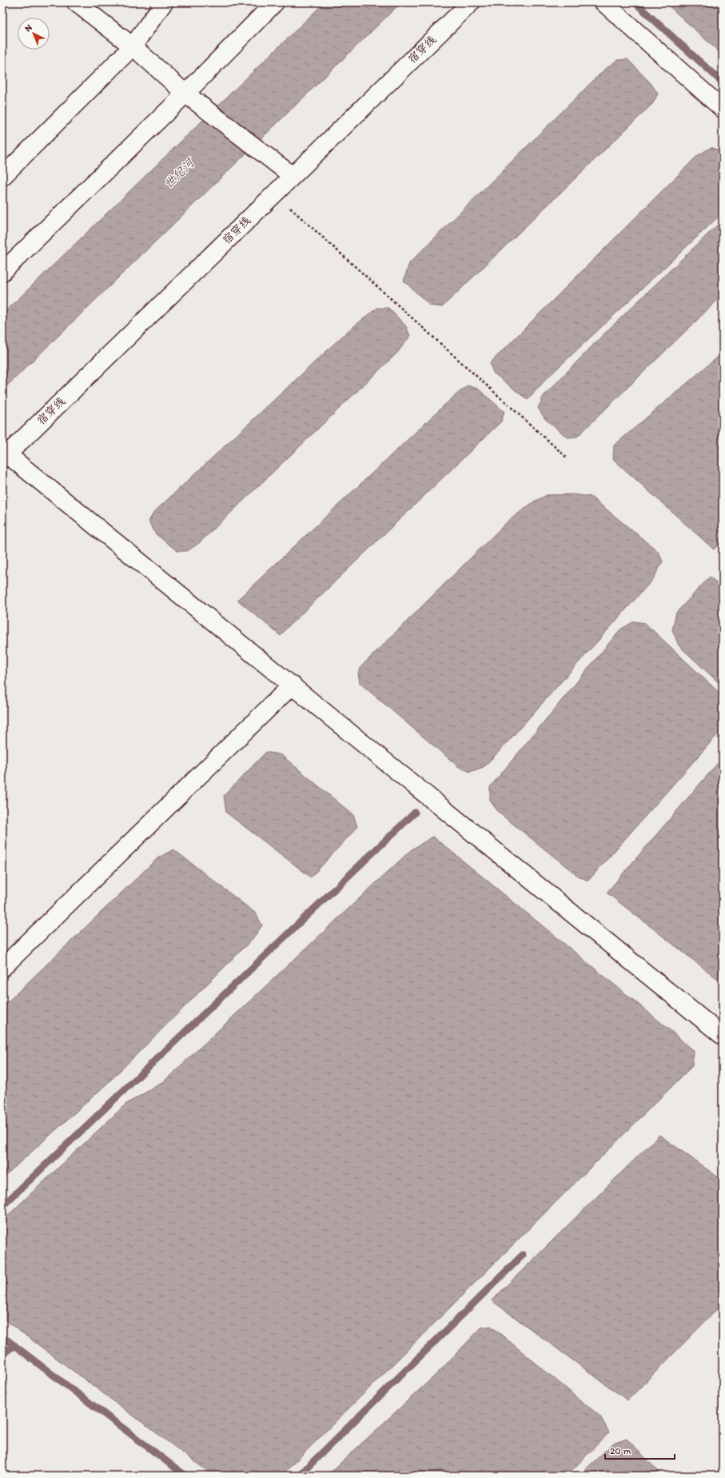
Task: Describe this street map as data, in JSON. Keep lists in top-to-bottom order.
{
  "streets": {
    "street": ["宿穿线"]
  },
  "water": ["世纪河"],
  "scale_bar": "20 m",
  "north": "top left"
}
